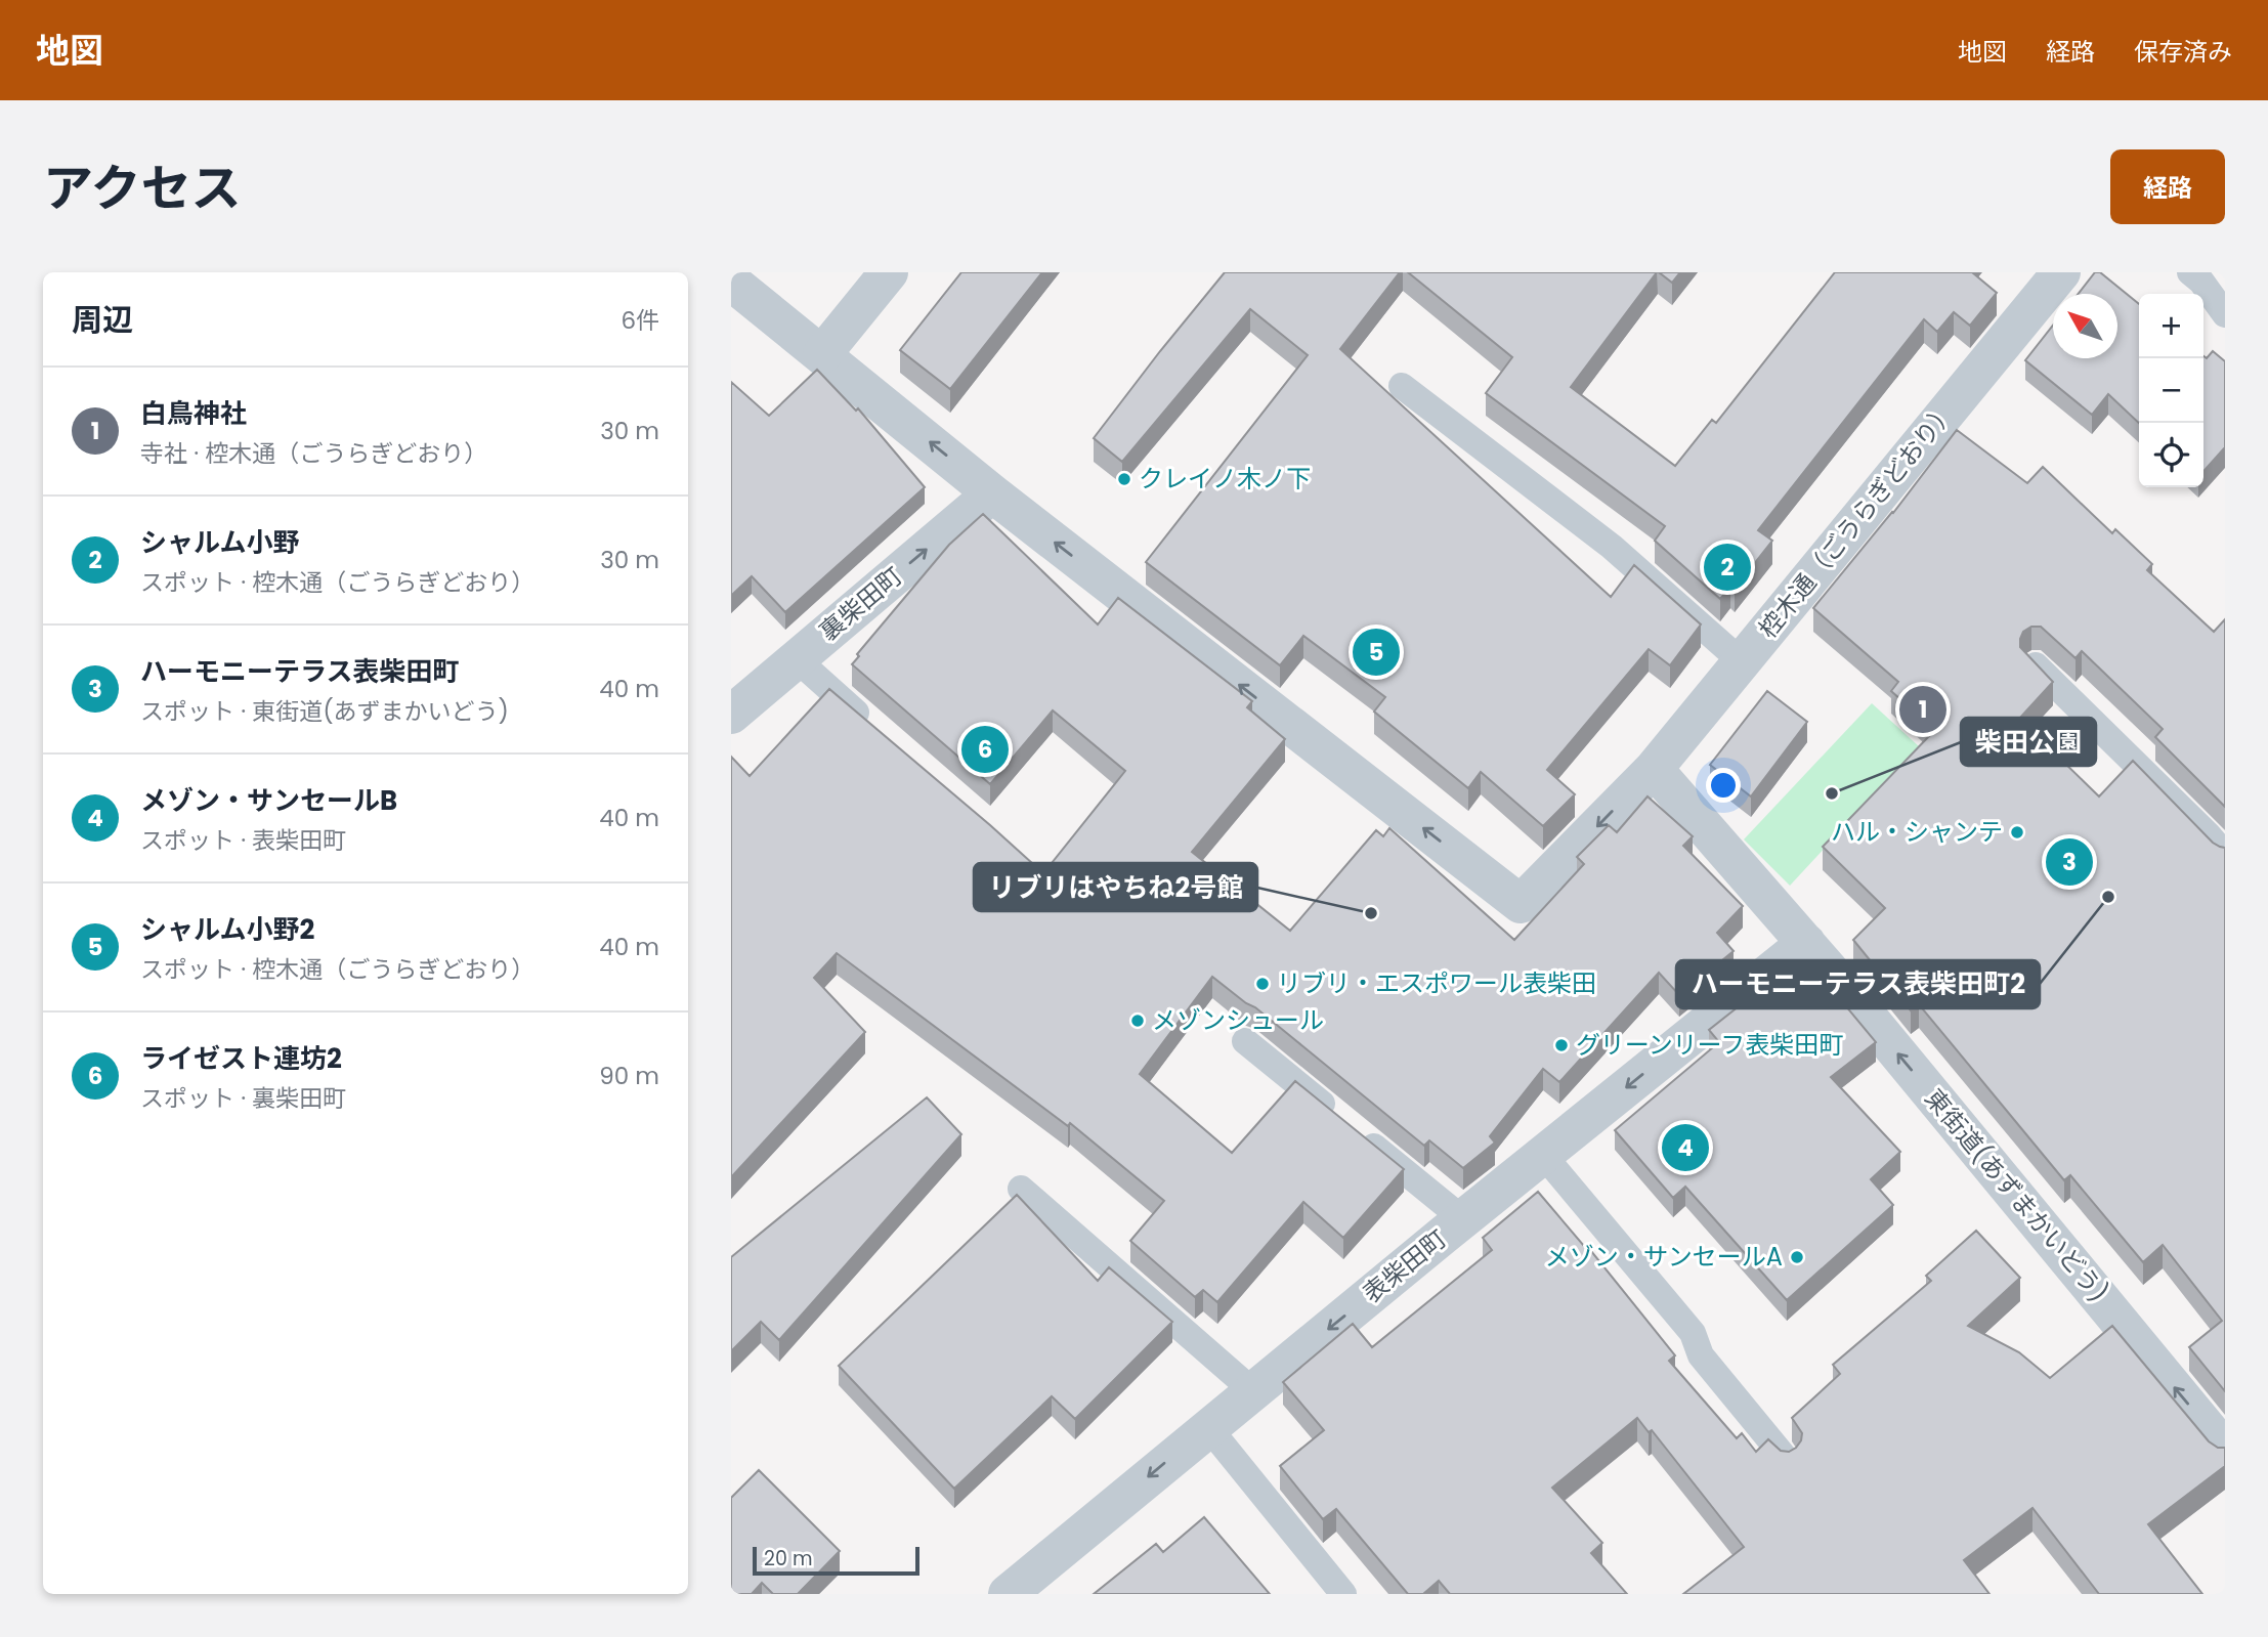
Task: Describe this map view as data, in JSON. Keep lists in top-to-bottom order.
{
  "streets": {
    "street": [
      "椌木通（ごうらぎどおり）",
      "裏柴田町",
      "東街道(あずまかいどう)",
      "表柴田町"
    ]
  },
  "crossings": [
    ["椌木通（ごうらぎどおり）", "裏柴田町"],
    ["椌木通（ごうらぎどおり）", "東街道(あずまかいどう)"],
    ["東街道(あずまかいどう)", "表柴田町"]
  ],
  "one_way": [
    "椌木通（ごうらぎどおり）",
    "裏柴田町",
    "東街道(あずまかいどう)",
    "表柴田町"
  ],
  "places": [
    "クレイノ木ノ下",
    "柴田公園",
    "ハル・シャンテ",
    "ハーモニーテラス表柴田町2",
    "リブリはやちね2号館",
    "リブリ・エスポワール表柴田",
    "メゾンシュール",
    "グリーンリーフ表柴田町",
    "メゾン・サンセールA"
  ],
  "scale_bar": "20 m",
  "north": "top left",
  "page": {
    "header": "地図",
    "nav": ["地図", "経路", "保存済み"],
    "title": "アクセス",
    "buttons": "経路",
    "heading": ["周辺", "6件"],
    "map_buttons": ["+", "−"],
    "list": [
      {
        "mark": "1",
        "name": "白鳥神社",
        "note": "寺社 · 椌木通（ごうらぎどおり）",
        "value": "30 m"
      },
      {
        "mark": "2",
        "name": "シャルム小野",
        "note": "スポット · 椌木通（ごうらぎどおり）",
        "value": "30 m"
      },
      {
        "mark": "3",
        "name": "ハーモニーテラス表柴田町",
        "note": "スポット · 東街道(あずまかいどう)",
        "value": "40 m"
      },
      {
        "mark": "4",
        "name": "メゾン・サンセールB",
        "note": "スポット · 表柴田町",
        "value": "40 m"
      },
      {
        "mark": "5",
        "name": "シャルム小野2",
        "note": "スポット · 椌木通（ごうらぎどおり）",
        "value": "40 m"
      },
      {
        "mark": "6",
        "name": "ライゼスト連坊2",
        "note": "スポット · 裏柴田町",
        "value": "90 m"
      }
    ],
    "pins": [
      "2",
      "5",
      "1",
      "6",
      "3",
      "4"
    ],
    "scale": "20 m"
  }
}
